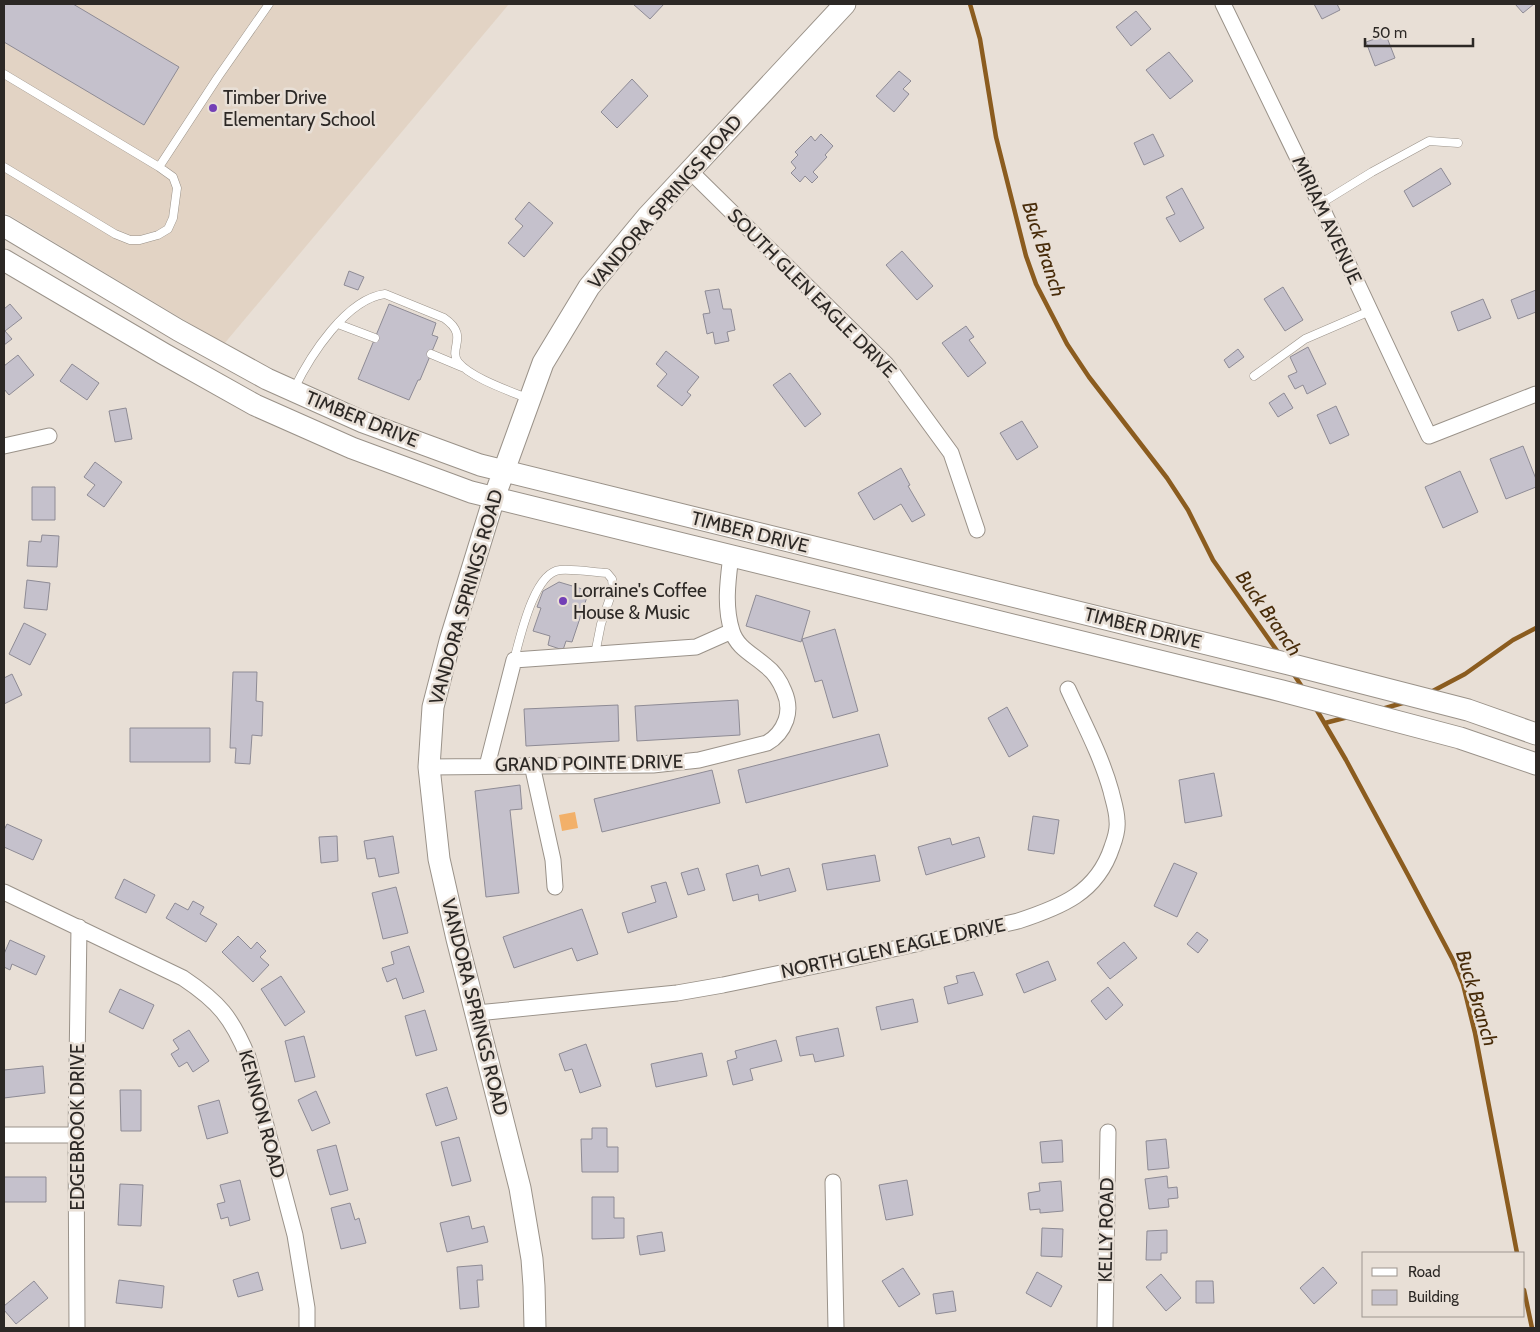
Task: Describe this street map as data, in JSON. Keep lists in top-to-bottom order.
{
  "streets": {
    "main road": ["VANDORA SPRINGS ROAD", "TIMBER DRIVE"],
    "street": [
      "MIRIAM AVENUE",
      "SOUTH GLEN EAGLE DRIVE",
      "GRAND POINTE DRIVE",
      "NORTH GLEN EAGLE DRIVE",
      "KENNON ROAD",
      "EDGEBROOK DRIVE",
      "KELLY ROAD"
    ]
  },
  "crossings": [
    ["VANDORA SPRINGS ROAD", "SOUTH GLEN EAGLE DRIVE"],
    ["VANDORA SPRINGS ROAD", "TIMBER DRIVE"],
    ["VANDORA SPRINGS ROAD", "GRAND POINTE DRIVE"],
    ["VANDORA SPRINGS ROAD", "NORTH GLEN EAGLE DRIVE"],
    ["TIMBER DRIVE", "GRAND POINTE DRIVE"],
    ["KENNON ROAD", "EDGEBROOK DRIVE"]
  ],
  "water": ["Buck Branch"],
  "places": ["Timber Drive Elementary School", "Lorraine's Coffee House & Music"],
  "legend": ["Road", "Building"],
  "scale_bar": "50 m"
}
